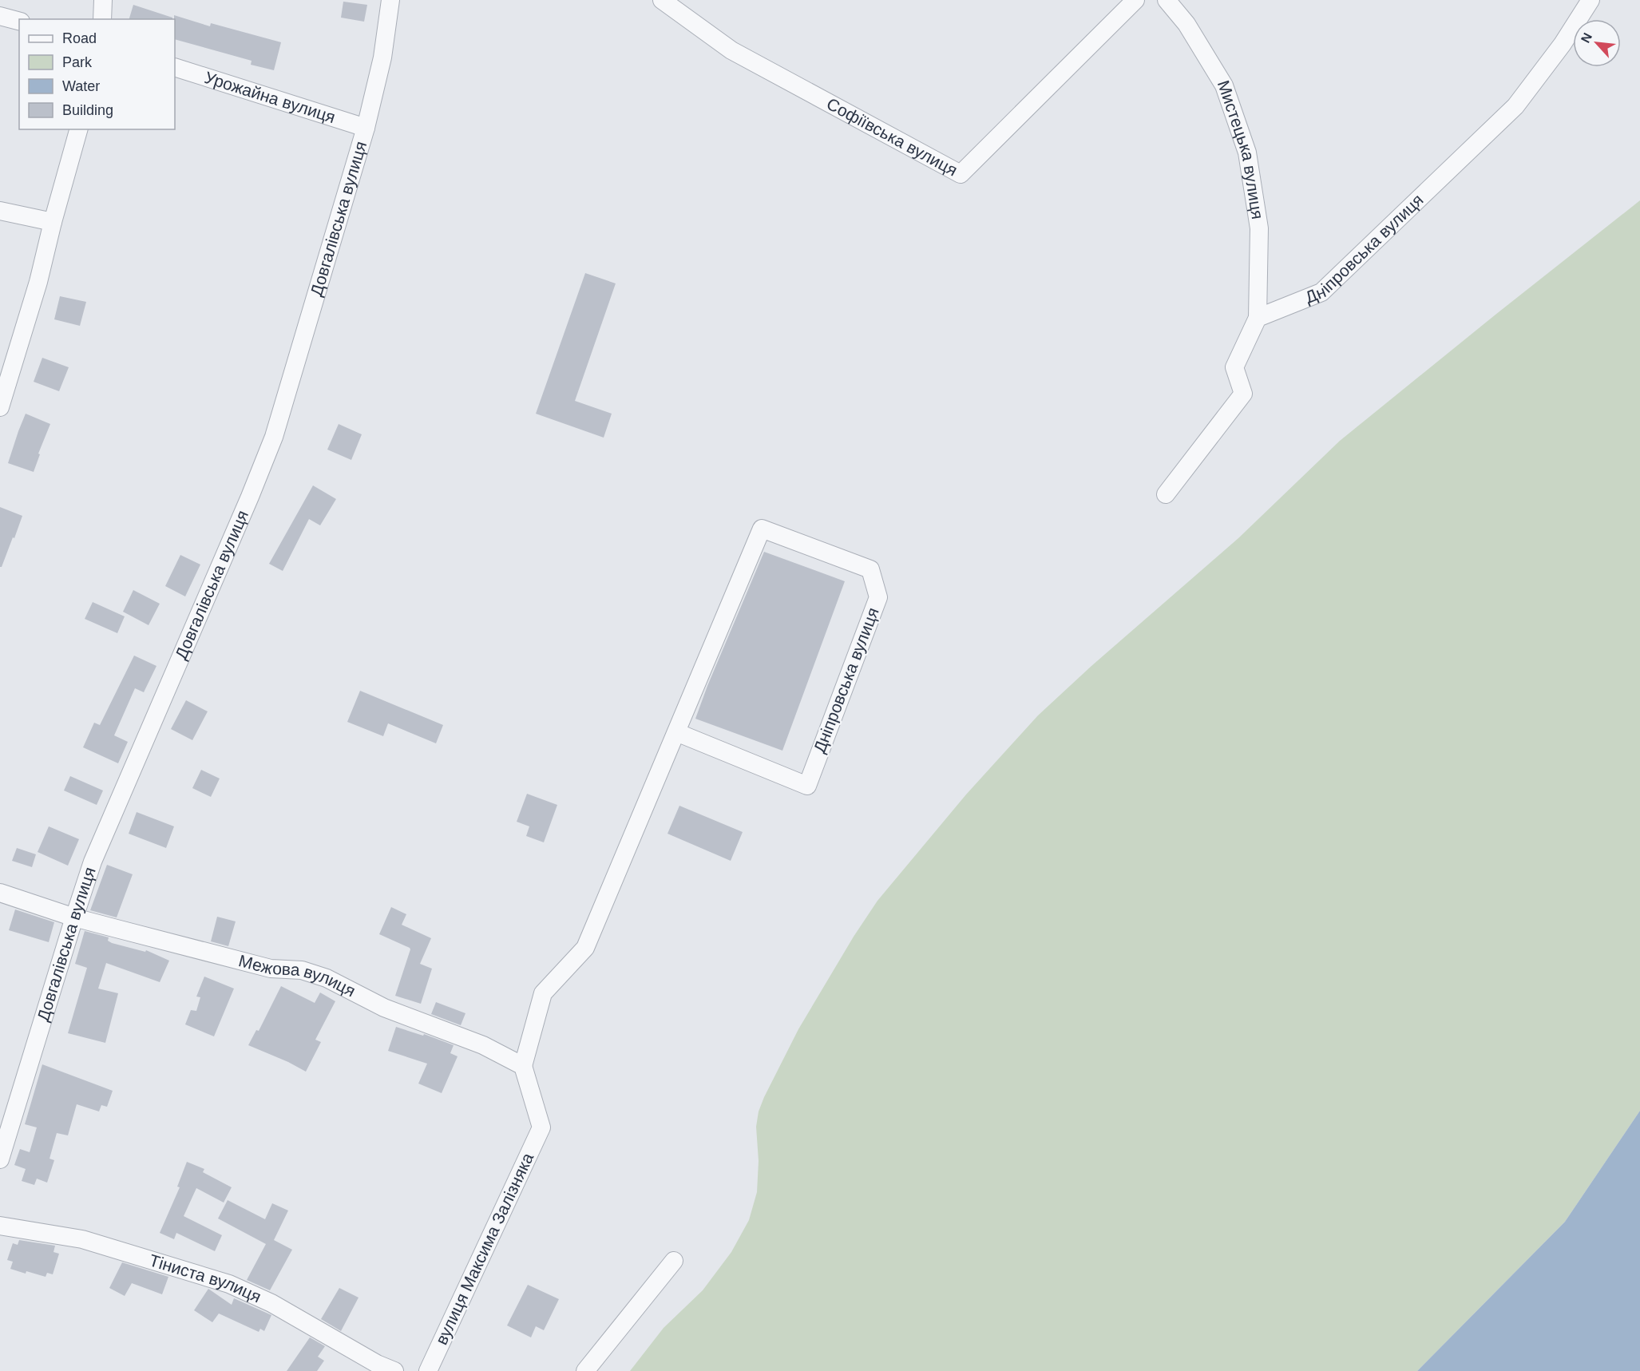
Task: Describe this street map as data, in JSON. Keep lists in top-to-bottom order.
{
  "streets": {
    "street": [
      "Урожайна вулиця",
      "Софіївська вулиця",
      "Мистецька вулиця",
      "Довгалівська вулиця",
      "Дніпровська вулиця",
      "Межова вулиця",
      "вулиця Максима Залізняка",
      "Тіниста вулиця"
    ]
  },
  "crossings": [
    ["Урожайна вулиця", "Довгалівська вулиця"],
    ["Мистецька вулиця", "Дніпровська вулиця"],
    ["Довгалівська вулиця", "Межова вулиця"],
    ["Дніпровська вулиця", "Межова вулиця"],
    ["Дніпровська вулиця", "вулиця Максима Залізняка"],
    ["Межова вулиця", "вулиця Максима Залізняка"]
  ],
  "legend": [
    "Road",
    "Park",
    "Water",
    "Building"
  ],
  "north": "top left"
}
